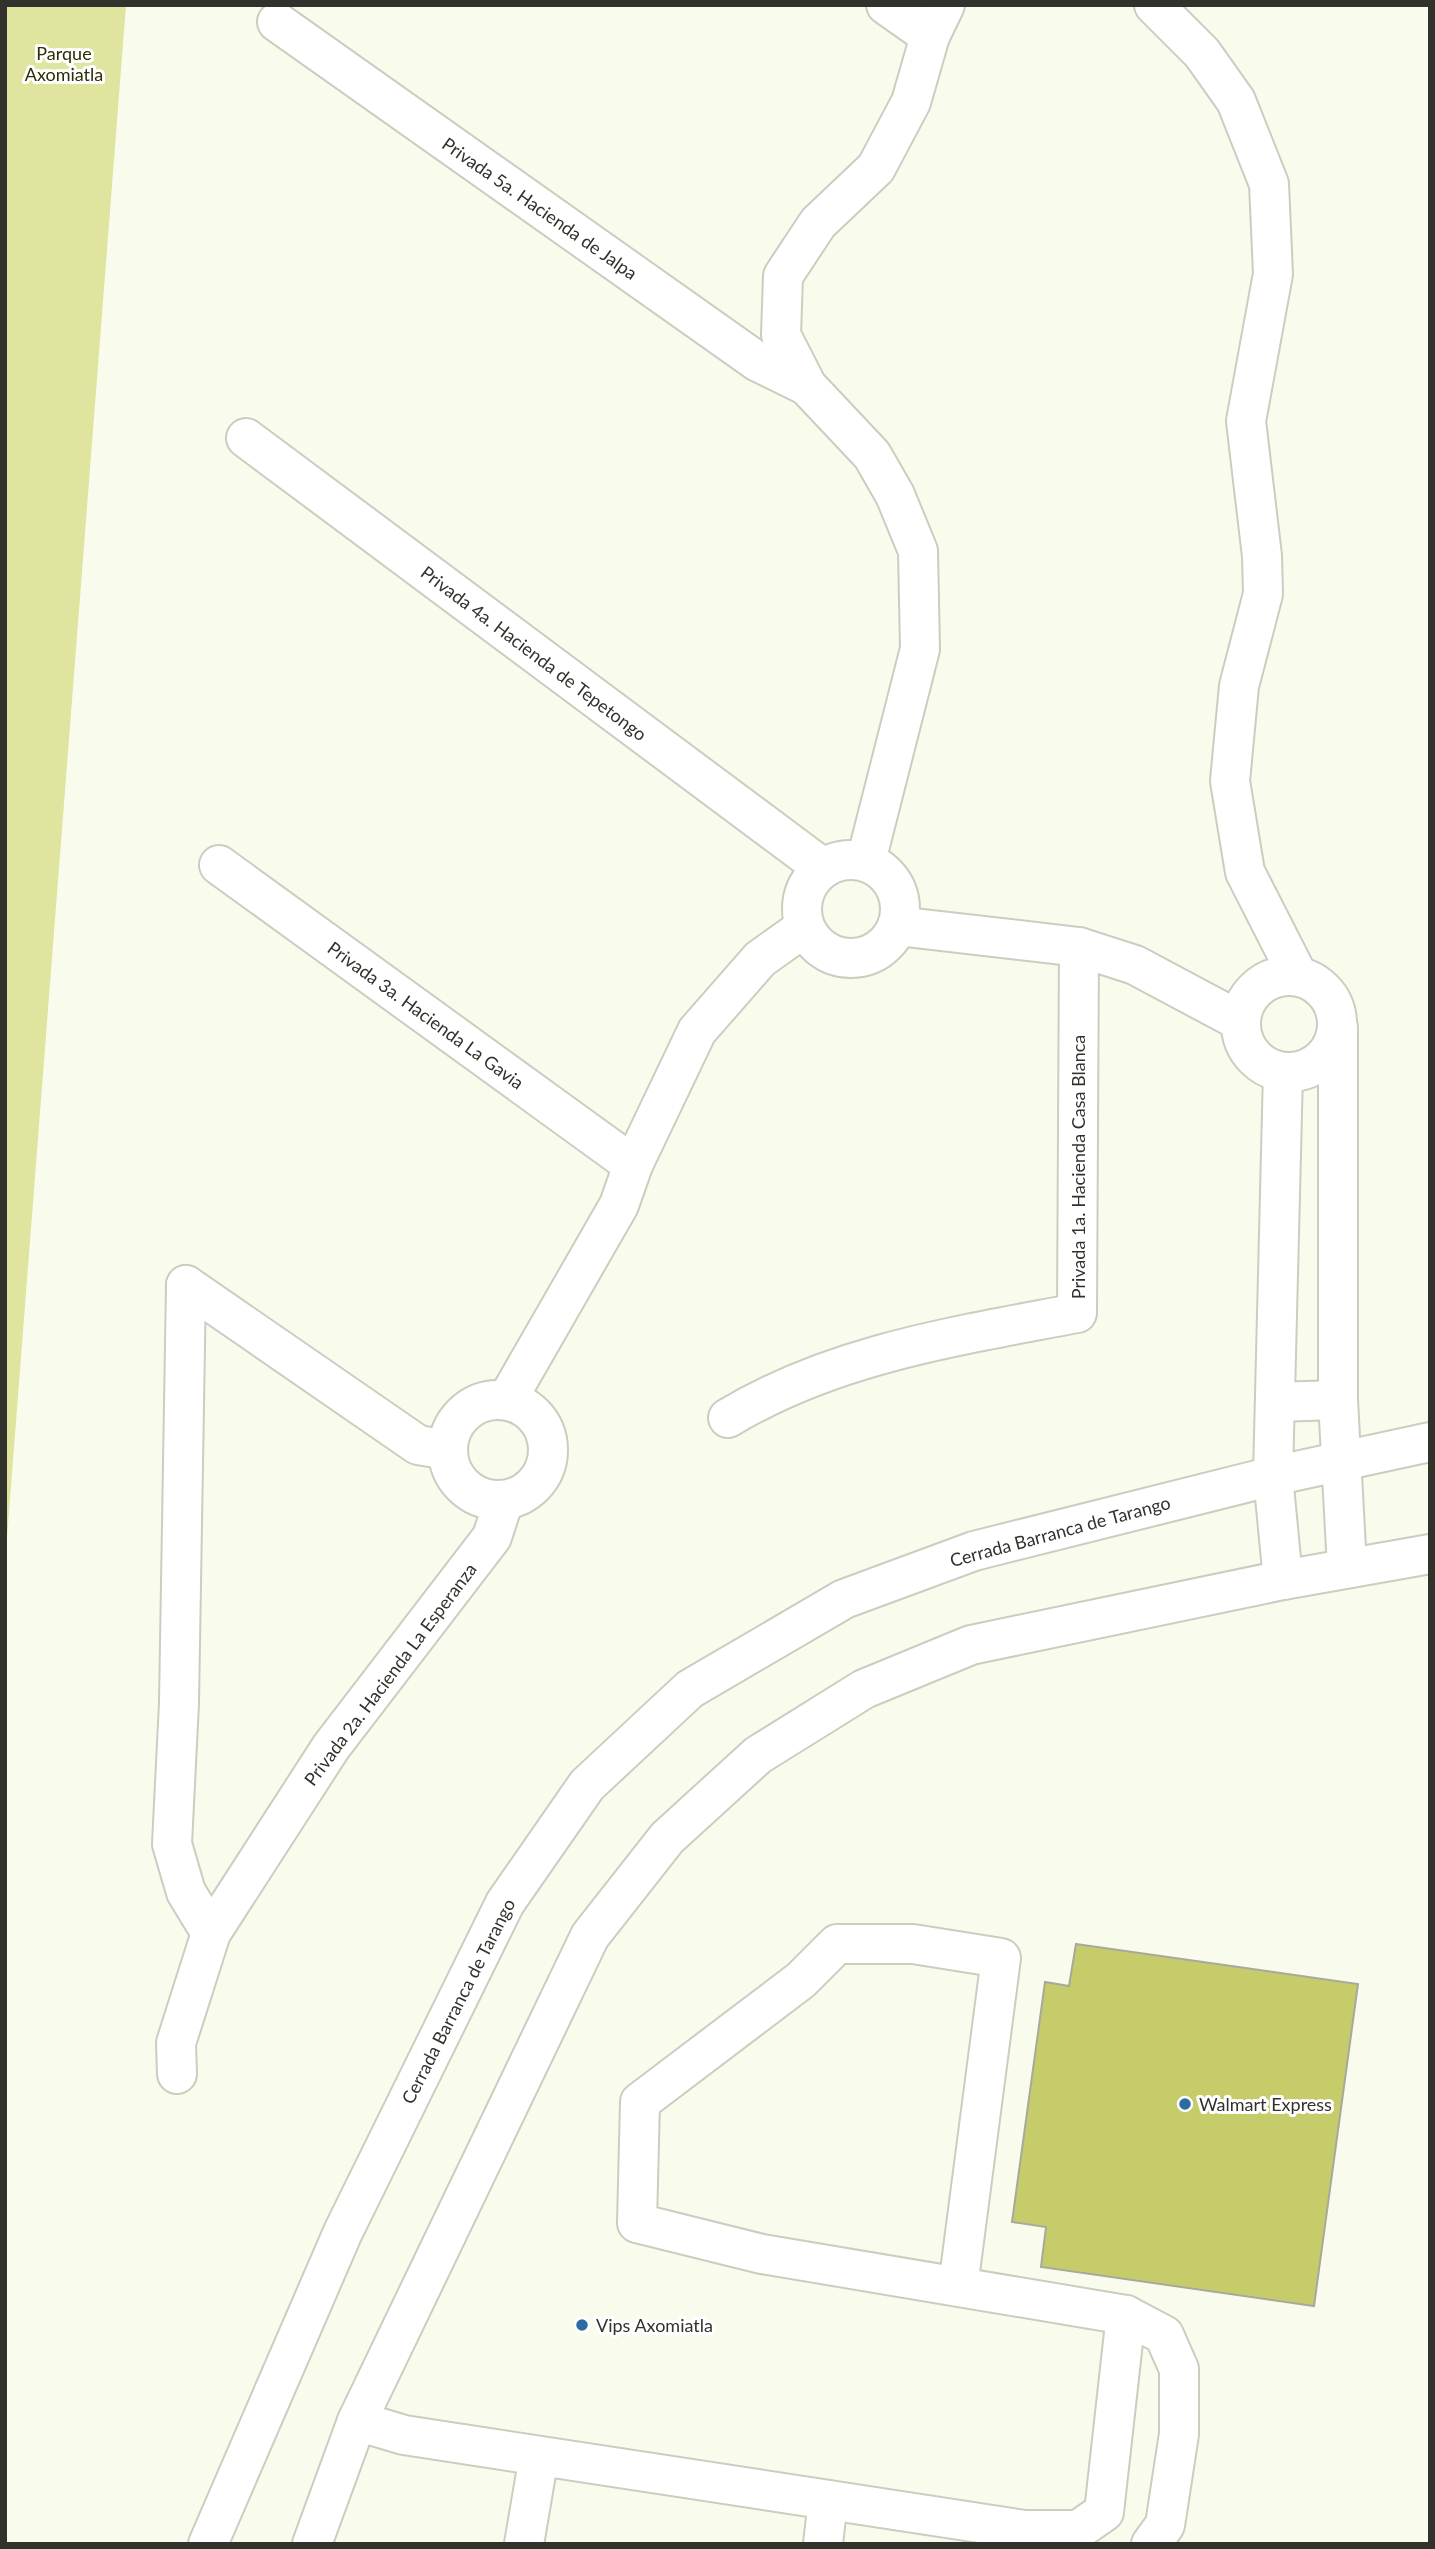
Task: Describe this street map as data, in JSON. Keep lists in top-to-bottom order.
{
  "streets": {
    "street": [
      "Privada 5a. Hacienda de Jalpa",
      "Privada 4a. Hacienda de Tepetongo",
      "Privada 3a. Hacienda La Gavia",
      "Privada 1a. Hacienda Casa Blanca",
      "Cerrada Barranca de Tarango",
      "Privada 2a. Hacienda La Esperanza"
    ]
  },
  "parks": ["Parque Axomiatla"],
  "places": ["Walmart Express", "Vips Axomiatla"]
}
